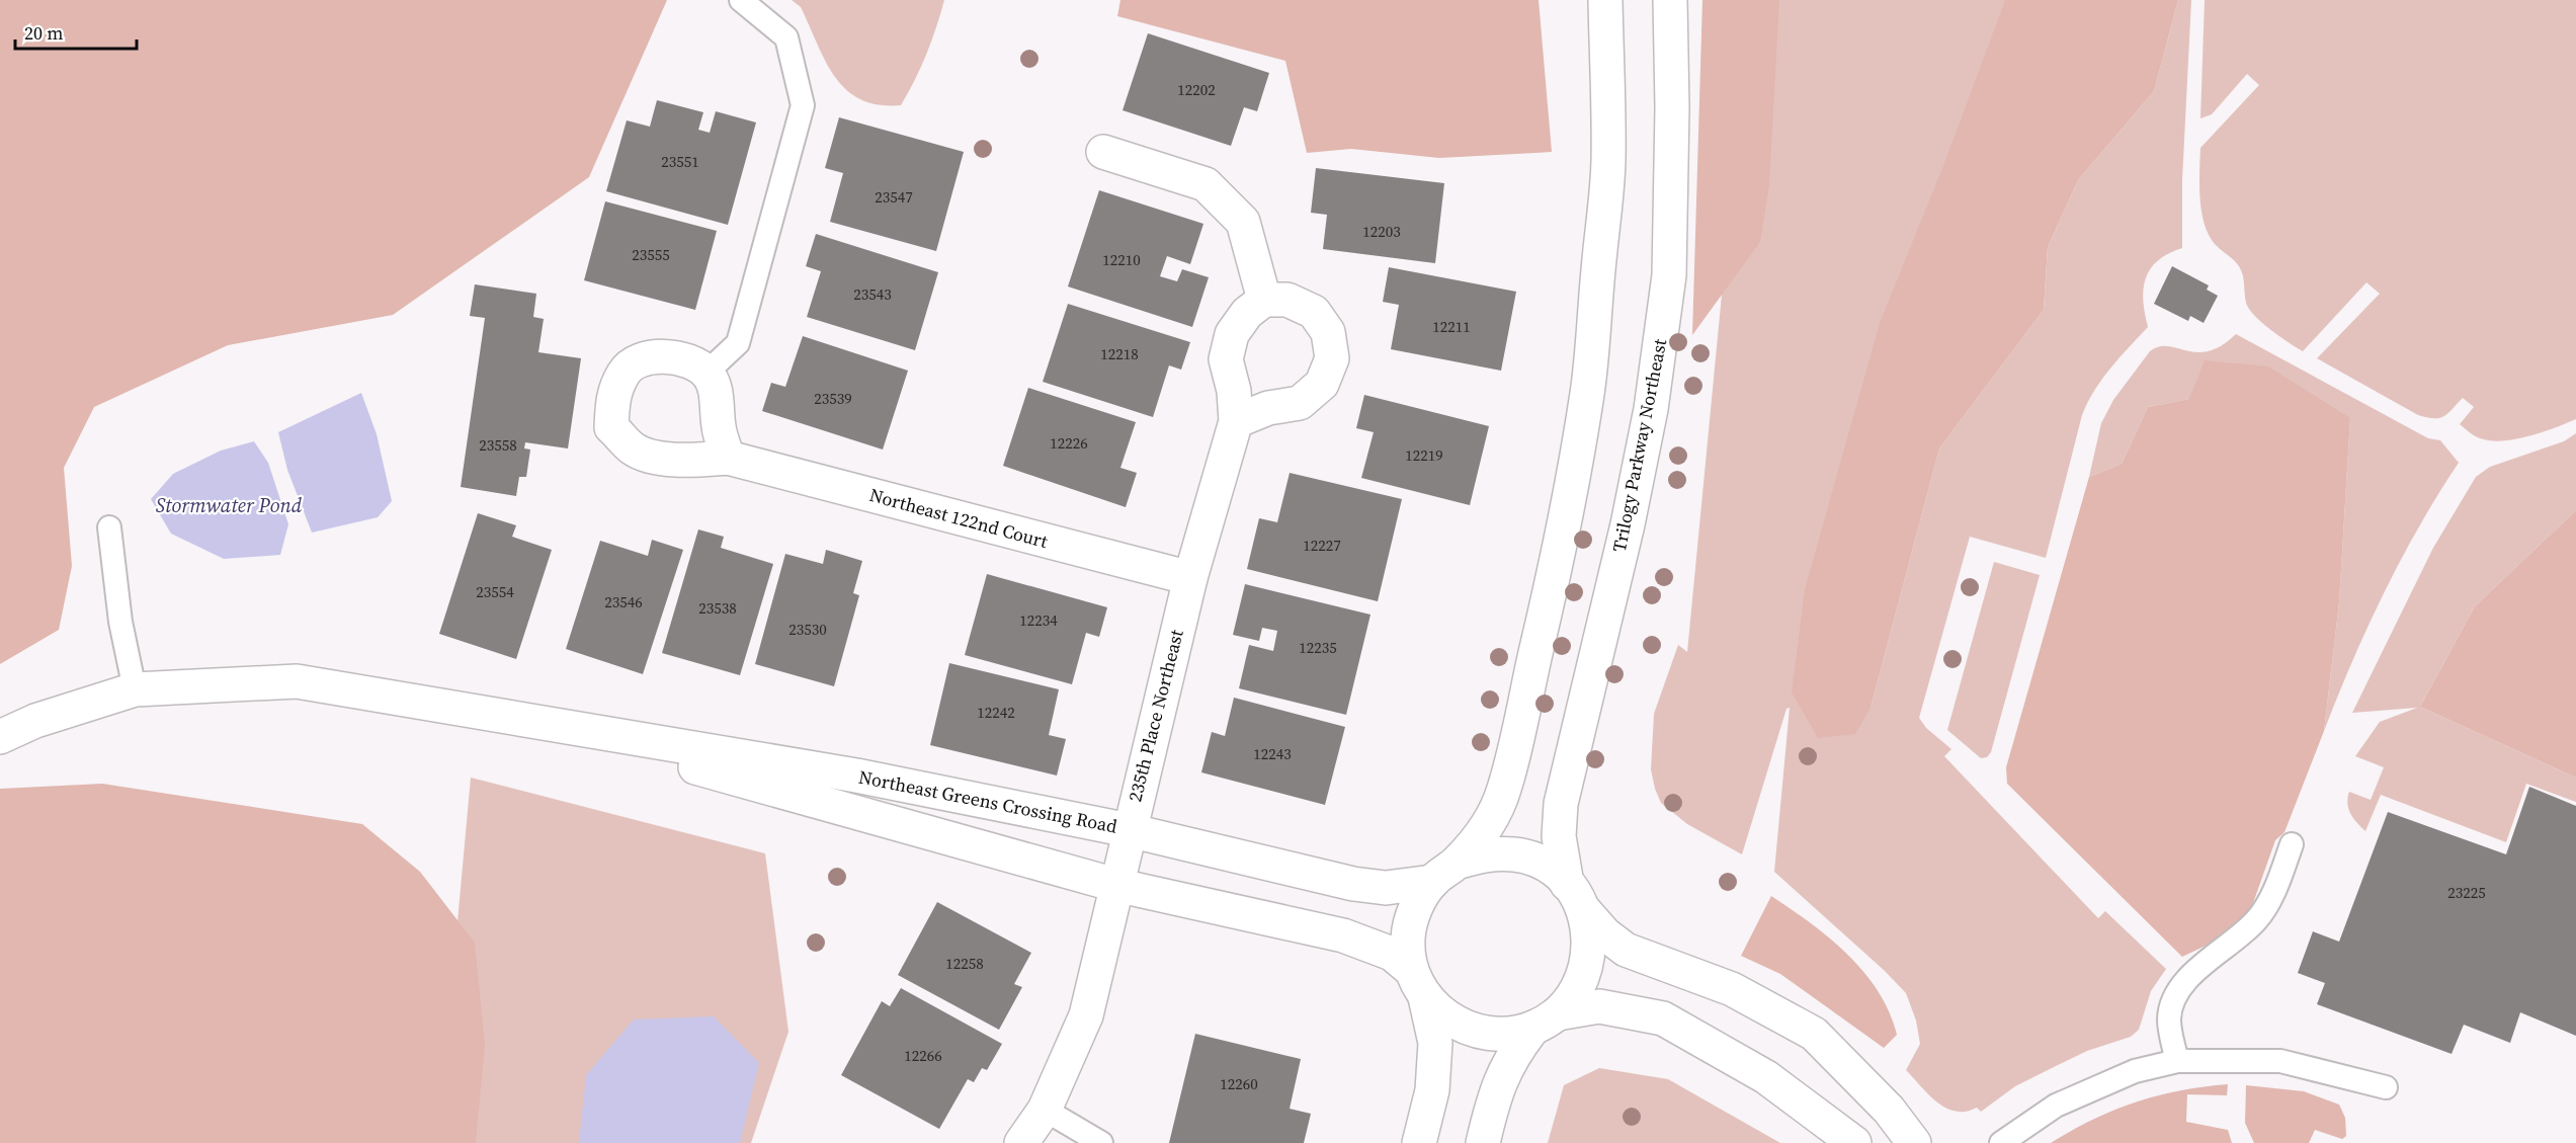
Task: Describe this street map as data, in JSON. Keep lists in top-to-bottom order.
{
  "streets": {
    "street": [
      "Trilogy Parkway Northeast",
      "Northeast 122nd Court",
      "235th Place Northeast",
      "Northeast Greens Crossing Road"
    ]
  },
  "crossings": [
    ["Trilogy Parkway Northeast", "Northeast Greens Crossing Road"],
    ["Northeast 122nd Court", "235th Place Northeast"],
    ["235th Place Northeast", "Northeast Greens Crossing Road"]
  ],
  "water": ["Stormwater Pond"],
  "house_numbers": [
    "12202",
    "23551",
    "23547",
    "12203",
    "23555",
    "12210",
    "23543",
    "12211",
    "12218",
    "23539",
    "12226",
    "23558",
    "12219",
    "12227",
    "23554",
    "23546",
    "23538",
    "12234",
    "23530",
    "12235",
    "12242",
    "12243",
    "23225",
    "12258",
    "12266",
    "12260"
  ],
  "scale_bar": "20 m"
}
